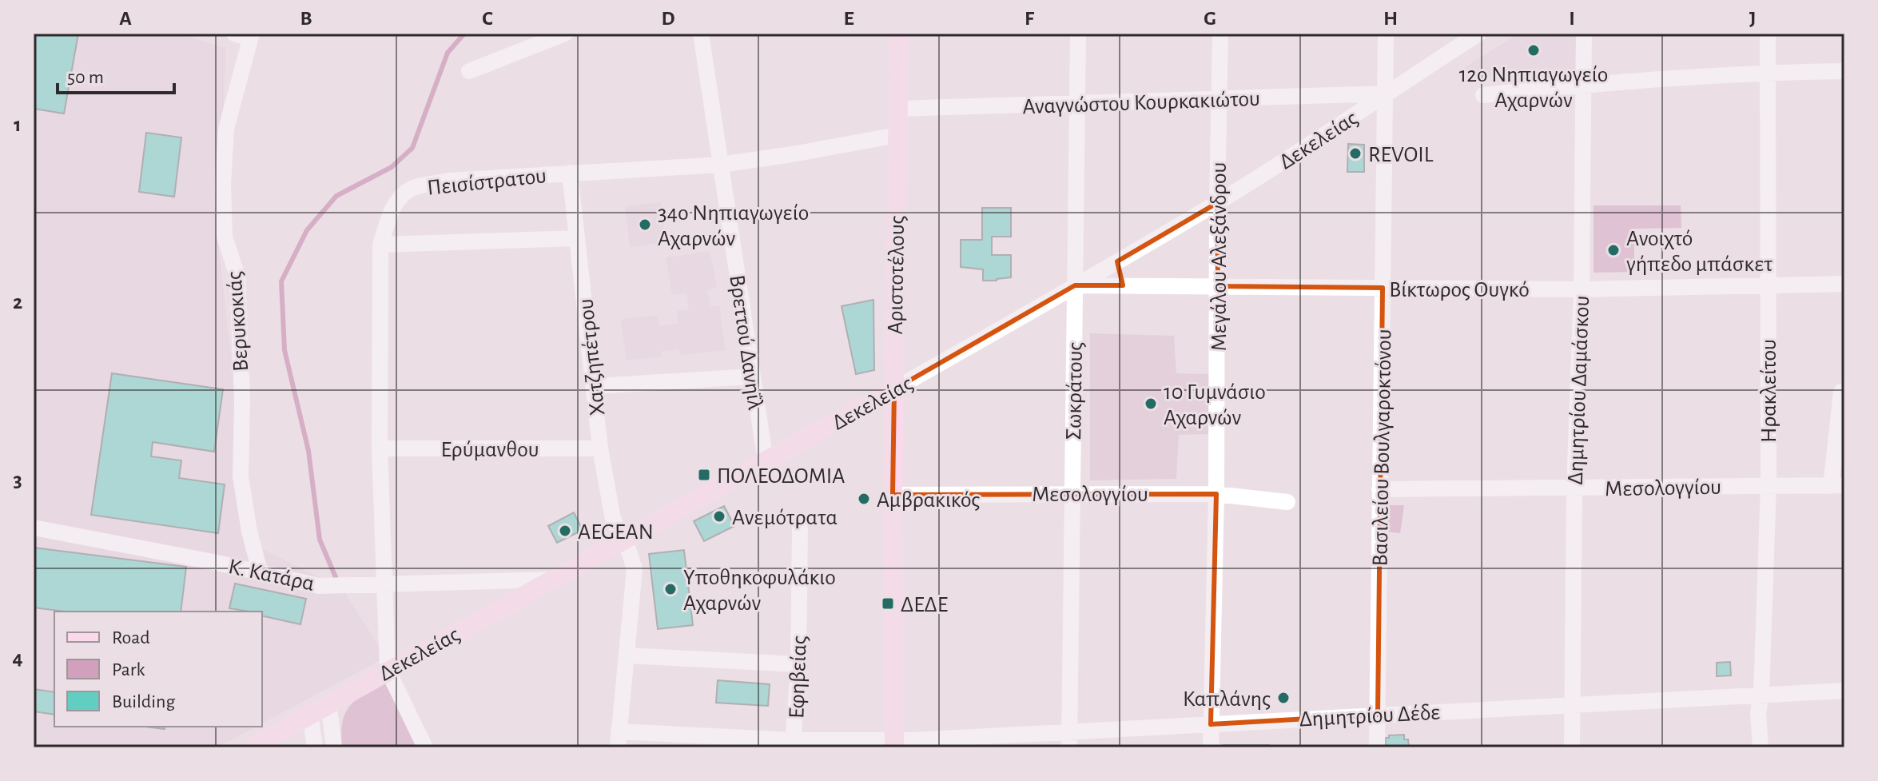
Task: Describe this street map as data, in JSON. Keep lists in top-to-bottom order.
{
  "streets": {
    "main road": ["Δεκελείας", "Αριστοτέλους"],
    "street": [
      "Αναγνώστου Κουρκακιώτου",
      "Πεισίστρατου",
      "Μεγάλου Αλεξάνδρου",
      "Βίκτωρος Ουγκό",
      "Βερυκοκιάς",
      "Βρεττού Δανηΐλ",
      "Χατζηπέτρου",
      "Δημητρίου Δαμάσκου",
      "Σωκράτους",
      "Ηρακλείτου",
      "Βασιλείου Βουλγαροκτόνου",
      "Ερύμανθου",
      "Μεσολογγίου",
      "Κ. Κατάρα",
      "Εφηβείας",
      "Δημητρίου Δέδε"
    ]
  },
  "crossings": [
    ["Αναγνώστου Κουρκακιώτου", "Δεκελείας"],
    ["Αναγνώστου Κουρκακιώτου", "Μεγάλου Αλεξάνδρου"],
    ["Αναγνώστου Κουρκακιώτου", "Αριστοτέλους"],
    ["Αναγνώστου Κουρκακιώτου", "Σωκράτους"],
    ["Αναγνώστου Κουρκακιώτου", "Βασιλείου Βουλγαροκτόνου"],
    ["Δεκελείας", "Πεισίστρατου"],
    ["Δεκελείας", "Μεγάλου Αλεξάνδρου"],
    ["Δεκελείας", "Αριστοτέλους"],
    ["Δεκελείας", "Βίκτωρος Ουγκό"],
    ["Δεκελείας", "Βρεττού Δανηΐλ"],
    ["Δεκελείας", "Χατζηπέτρου"],
    ["Δεκελείας", "Σωκράτους"],
    ["Δεκελείας", "Βασιλείου Βουλγαροκτόνου"],
    ["Δεκελείας", "Κ. Κατάρα"],
    ["Πεισίστρατου", "Αριστοτέλους"],
    ["Πεισίστρατου", "Βρεττού Δανηΐλ"],
    ["Πεισίστρατου", "Χατζηπέτρου"],
    ["Πεισίστρατου", "Ερύμανθου"],
    ["Πεισίστρατου", "Κ. Κατάρα"],
    ["Μεγάλου Αλεξάνδρου", "Βίκτωρος Ουγκό"],
    ["Μεγάλου Αλεξάνδρου", "Μεσολογγίου"],
    ["Μεγάλου Αλεξάνδρου", "Δημητρίου Δέδε"],
    ["Αριστοτέλους", "Μεσολογγίου"],
    ["Αριστοτέλους", "Δημητρίου Δέδε"],
    ["Βίκτωρος Ουγκό", "Δημητρίου Δαμάσκου"],
    ["Βίκτωρος Ουγκό", "Σωκράτους"],
    ["Βίκτωρος Ουγκό", "Ηρακλείτου"],
    ["Βίκτωρος Ουγκό", "Βασιλείου Βουλγαροκτόνου"],
    ["Βερυκοκιάς", "Κ. Κατάρα"],
    ["Χατζηπέτρου", "Ερύμανθου"],
    ["Χατζηπέτρου", "Δημητρίου Δέδε"],
    ["Δημητρίου Δαμάσκου", "Μεσολογγίου"],
    ["Δημητρίου Δαμάσκου", "Δημητρίου Δέδε"],
    ["Σωκράτους", "Μεσολογγίου"],
    ["Σωκράτους", "Δημητρίου Δέδε"],
    ["Ηρακλείτου", "Μεσολογγίου"],
    ["Ηρακλείτου", "Δημητρίου Δέδε"],
    ["Βασιλείου Βουλγαροκτόνου", "Μεσολογγίου"],
    ["Βασιλείου Βουλγαροκτόνου", "Δημητρίου Δέδε"],
    ["Εφηβείας", "Δημητρίου Δέδε"]
  ],
  "places": {
    "other": [
      "12ο Νηπιαγωγείο Αχαρνών",
      "REVOIL",
      "34o Νηπιαγωγείο Αχαρνών",
      "Ανοιχτό γήπεδο μπάσκετ",
      "10 Γυμνάσιο Αχαρνών",
      "Αμβρακικός",
      "Ανεμότρατα",
      "AEGEAN",
      "Υποθηκοφυλάκιο Αχαρνών",
      "Καπλάνης"
    ],
    "transit": ["ΠΟΛΕΟΔΟΜΙΑ", "ΔΕΔΕ"]
  },
  "legend": ["Road", "Park", "Building"],
  "scale_bar": "50 m",
  "grid": {
    "columns": [
      "A",
      "B",
      "C",
      "D",
      "E",
      "F",
      "G",
      "H",
      "I",
      "J"
    ],
    "rows": [
      "1",
      "2",
      "3",
      "4"
    ]
  }
}
